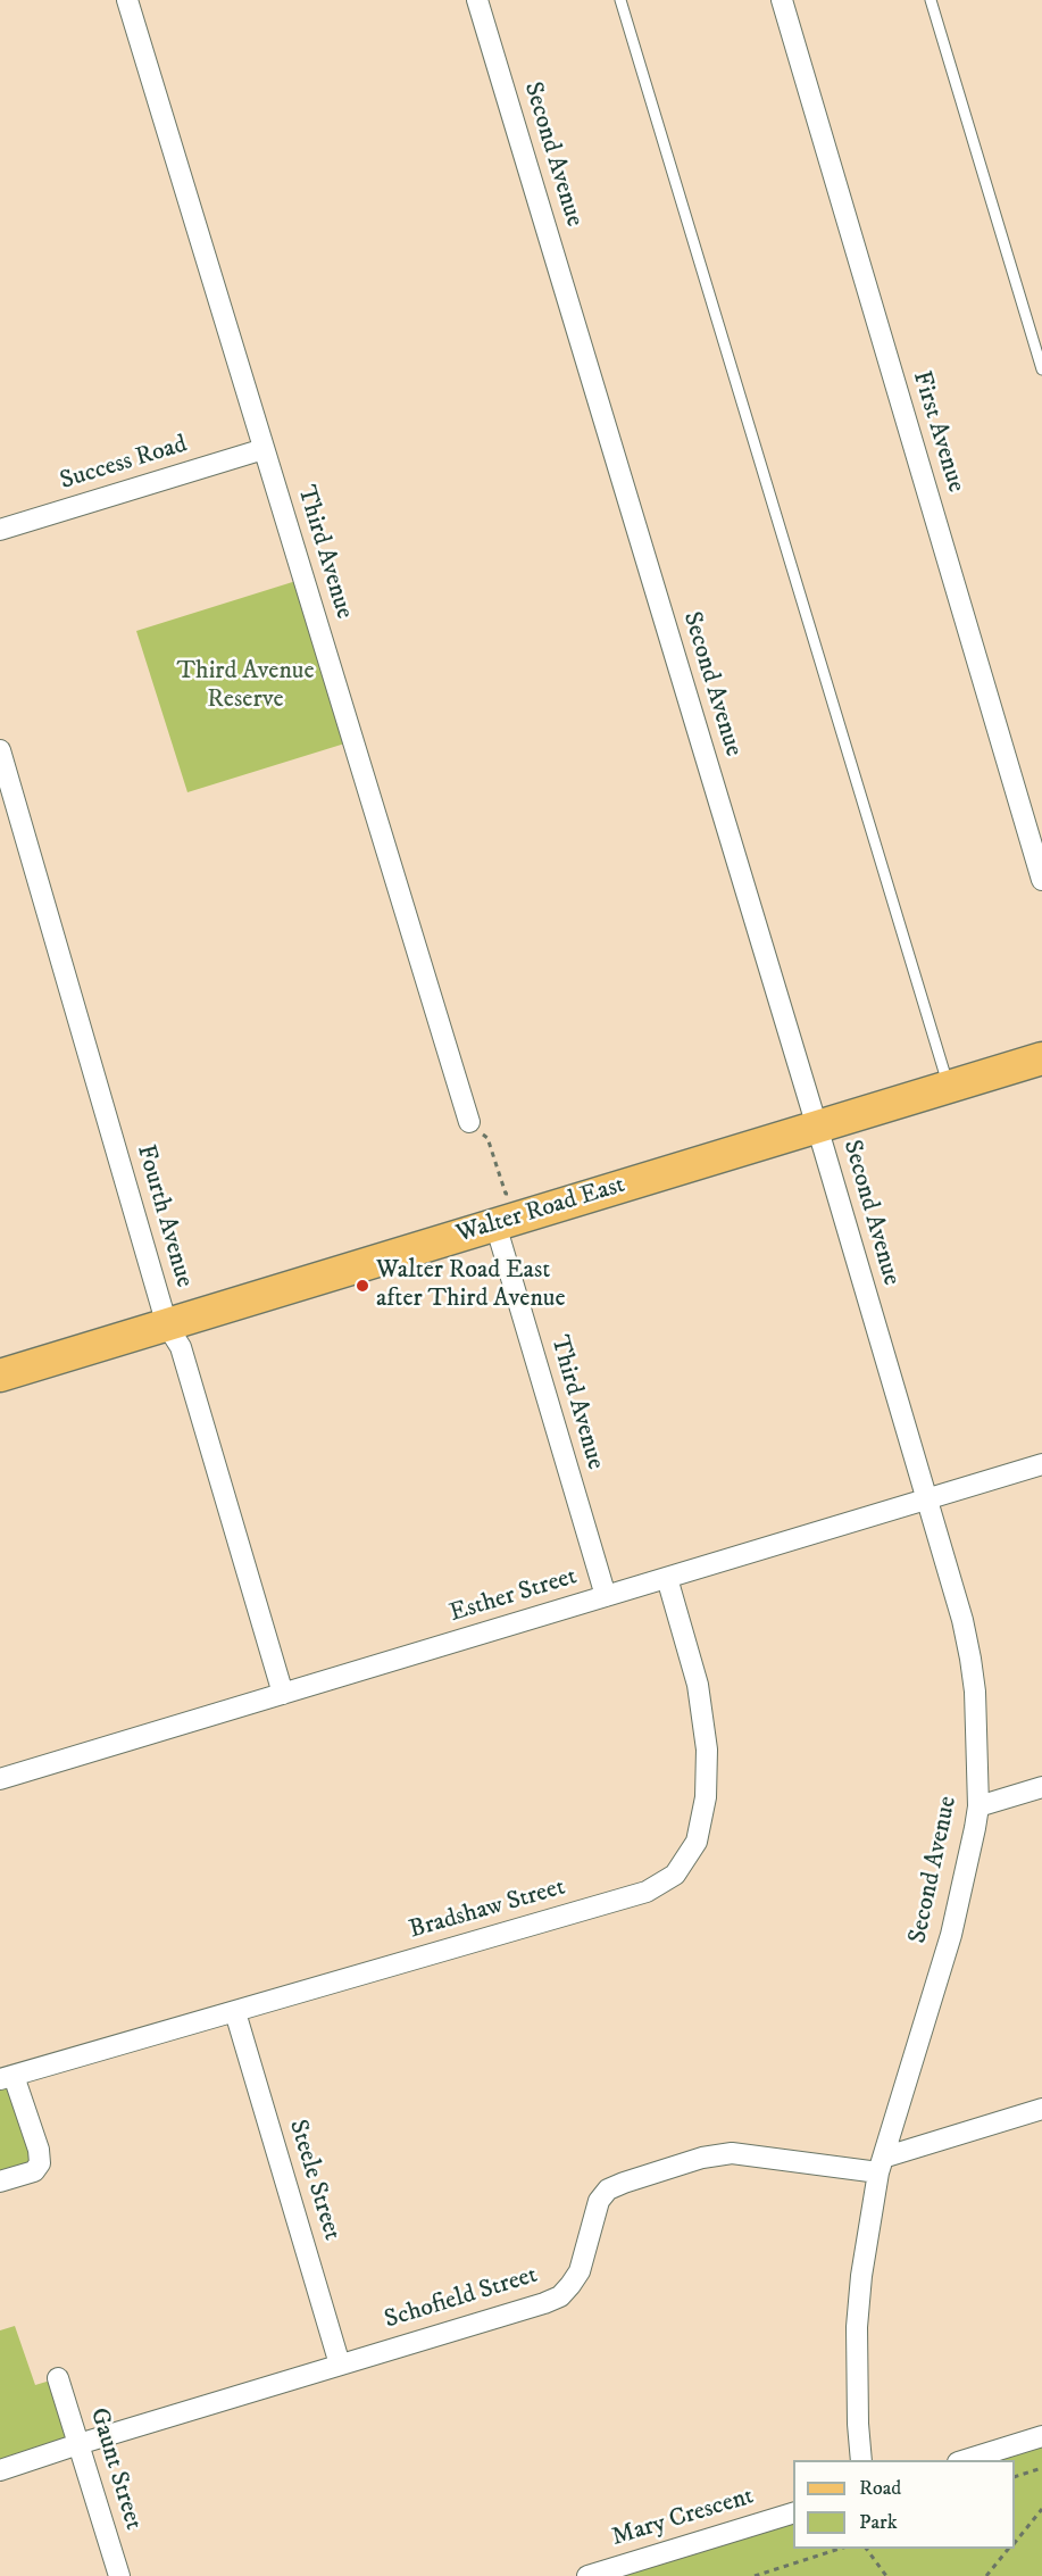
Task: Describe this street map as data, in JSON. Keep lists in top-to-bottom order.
{
  "streets": {
    "main road": ["Walter Road East"],
    "street": [
      "Second Avenue",
      "First Avenue",
      "Success Road",
      "Third Avenue",
      "Fourth Avenue",
      "Esther Street",
      "Bradshaw Street",
      "Steele Street",
      "Schofield Street",
      "Gaunt Street",
      "Mary Crescent"
    ]
  },
  "crossings": [
    ["Second Avenue", "Walter Road East"],
    ["Second Avenue", "Esther Street"],
    ["Second Avenue", "Schofield Street"],
    ["Success Road", "Third Avenue"],
    ["Third Avenue", "Walter Road East"],
    ["Third Avenue", "Esther Street"],
    ["Walter Road East", "Fourth Avenue"],
    ["Fourth Avenue", "Esther Street"],
    ["Esther Street", "Bradshaw Street"],
    ["Bradshaw Street", "Steele Street"],
    ["Steele Street", "Schofield Street"],
    ["Schofield Street", "Gaunt Street"]
  ],
  "parks": ["Third Avenue Reserve"],
  "places": ["Walter Road East after Third Avenue"],
  "legend": ["Road", "Park"]
}
